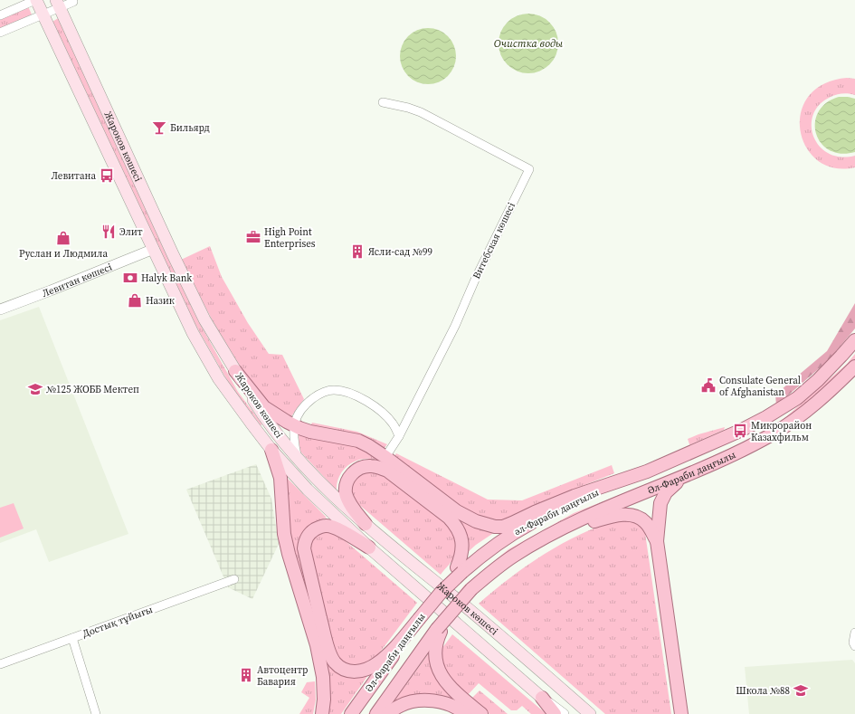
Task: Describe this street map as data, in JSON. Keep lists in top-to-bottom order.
{
  "streets": {
    "main road": ["Жароков көшесі", "Әл-Фараби даңғылы", "әл-Фараби даңғылы"],
    "street": ["Витебская көшесі", "Левитан көшесі", "Достық тұйығы"]
  },
  "crossings": [
    ["Жароков көшесі", "Левитан көшесі"],
    ["Әл-Фараби даңғылы", "әл-Фараби даңғылы"]
  ],
  "water": ["Очистка воды"],
  "places": {
    "bar": ["Бильярд"],
    "bus stop": ["Левитана", "Микрорайон Казахфильм"],
    "restaurant": ["Элит"],
    "office": ["High Point Enterprises"],
    "shop": ["Руслан и Людмила", "Назик"],
    "building": ["Ясли-сад №99", "Автоцентр Бавария"],
    "bank": ["Halyk Bank"],
    "public building": ["Consulate General of Afghanistan"],
    "school or university": ["№125 ЖОББ Мектеп", "Школа №88"]
  }
}
